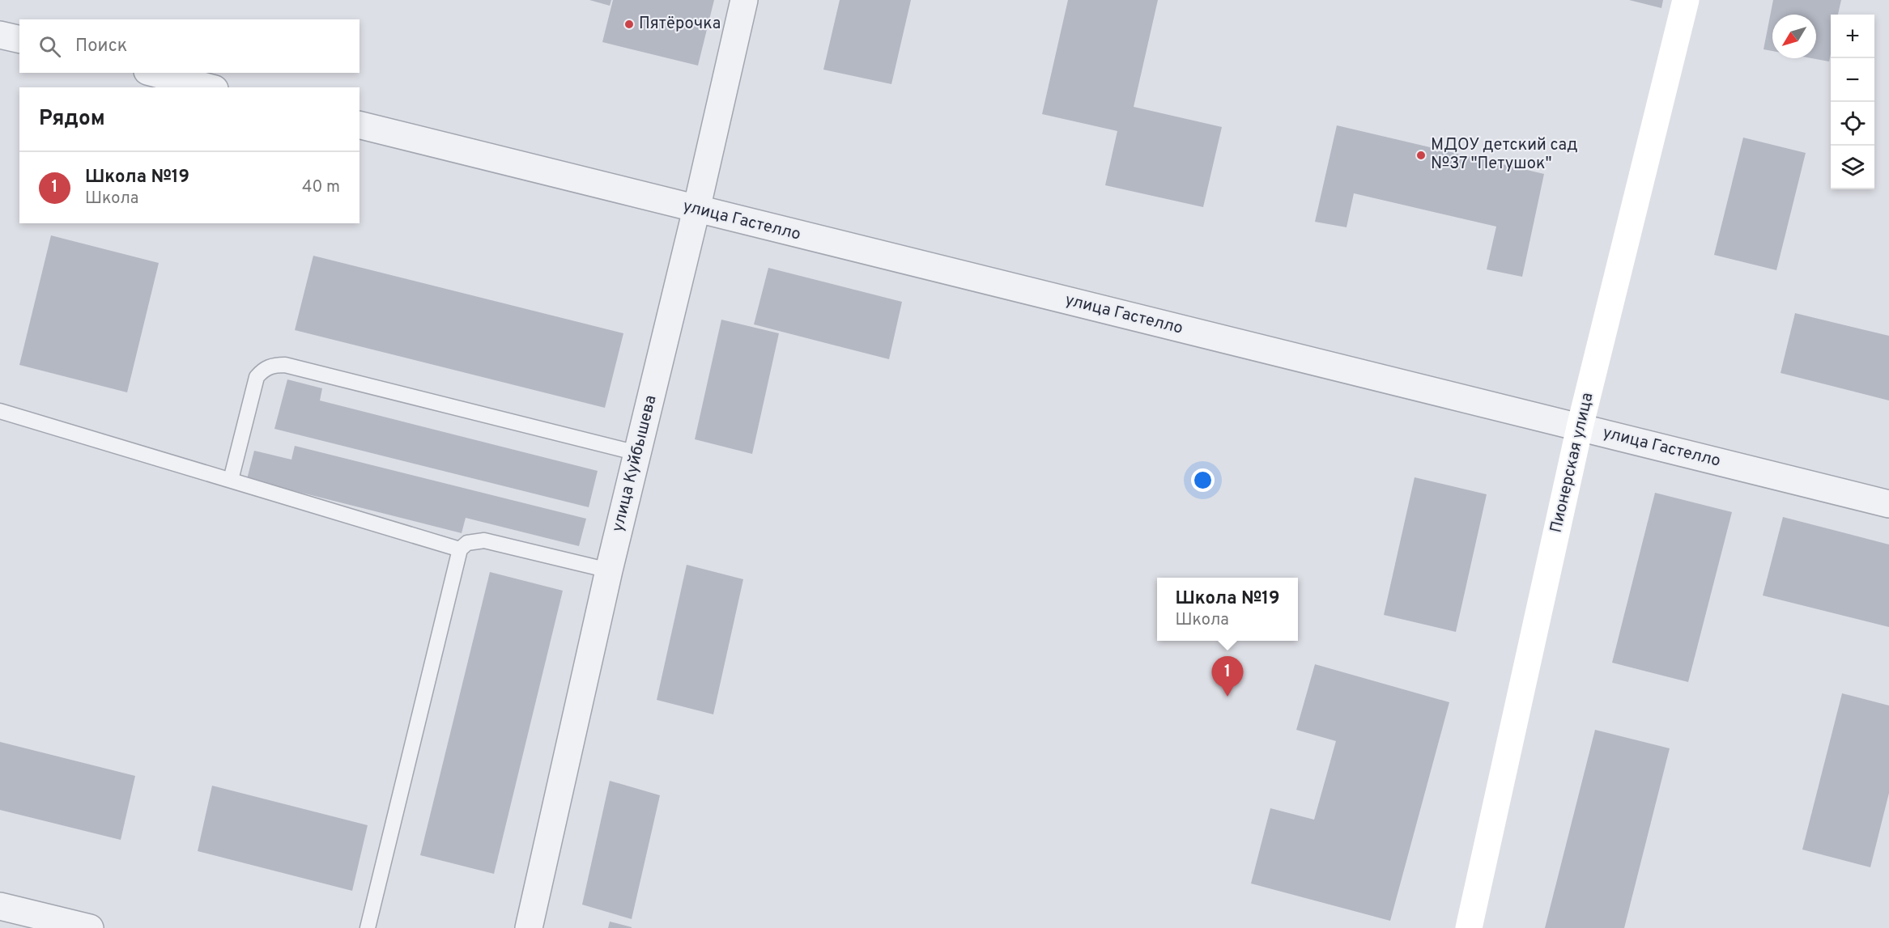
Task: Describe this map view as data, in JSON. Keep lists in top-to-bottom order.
{
  "streets": {
    "street": ["улица Гастелло", "Пионерская улица", "улица Куйбышева"]
  },
  "crossings": [
    ["улица Гастелло", "Пионерская улица"],
    ["улица Гастелло", "улица Куйбышева"]
  ],
  "places": ["Пятёрочка", "МДОУ детский сад №37 \"Петушок\""],
  "north": "bottom left",
  "page": {
    "map_buttons": ["+", "−"],
    "search": "Поиск",
    "heading": "Рядом",
    "list": [
      {
        "mark": "1",
        "name": "Школа №19",
        "note": "Школа",
        "value": "40 m"
      }
    ],
    "popup": ["Школа №19", "Школа"],
    "pins": "1"
  }
}
